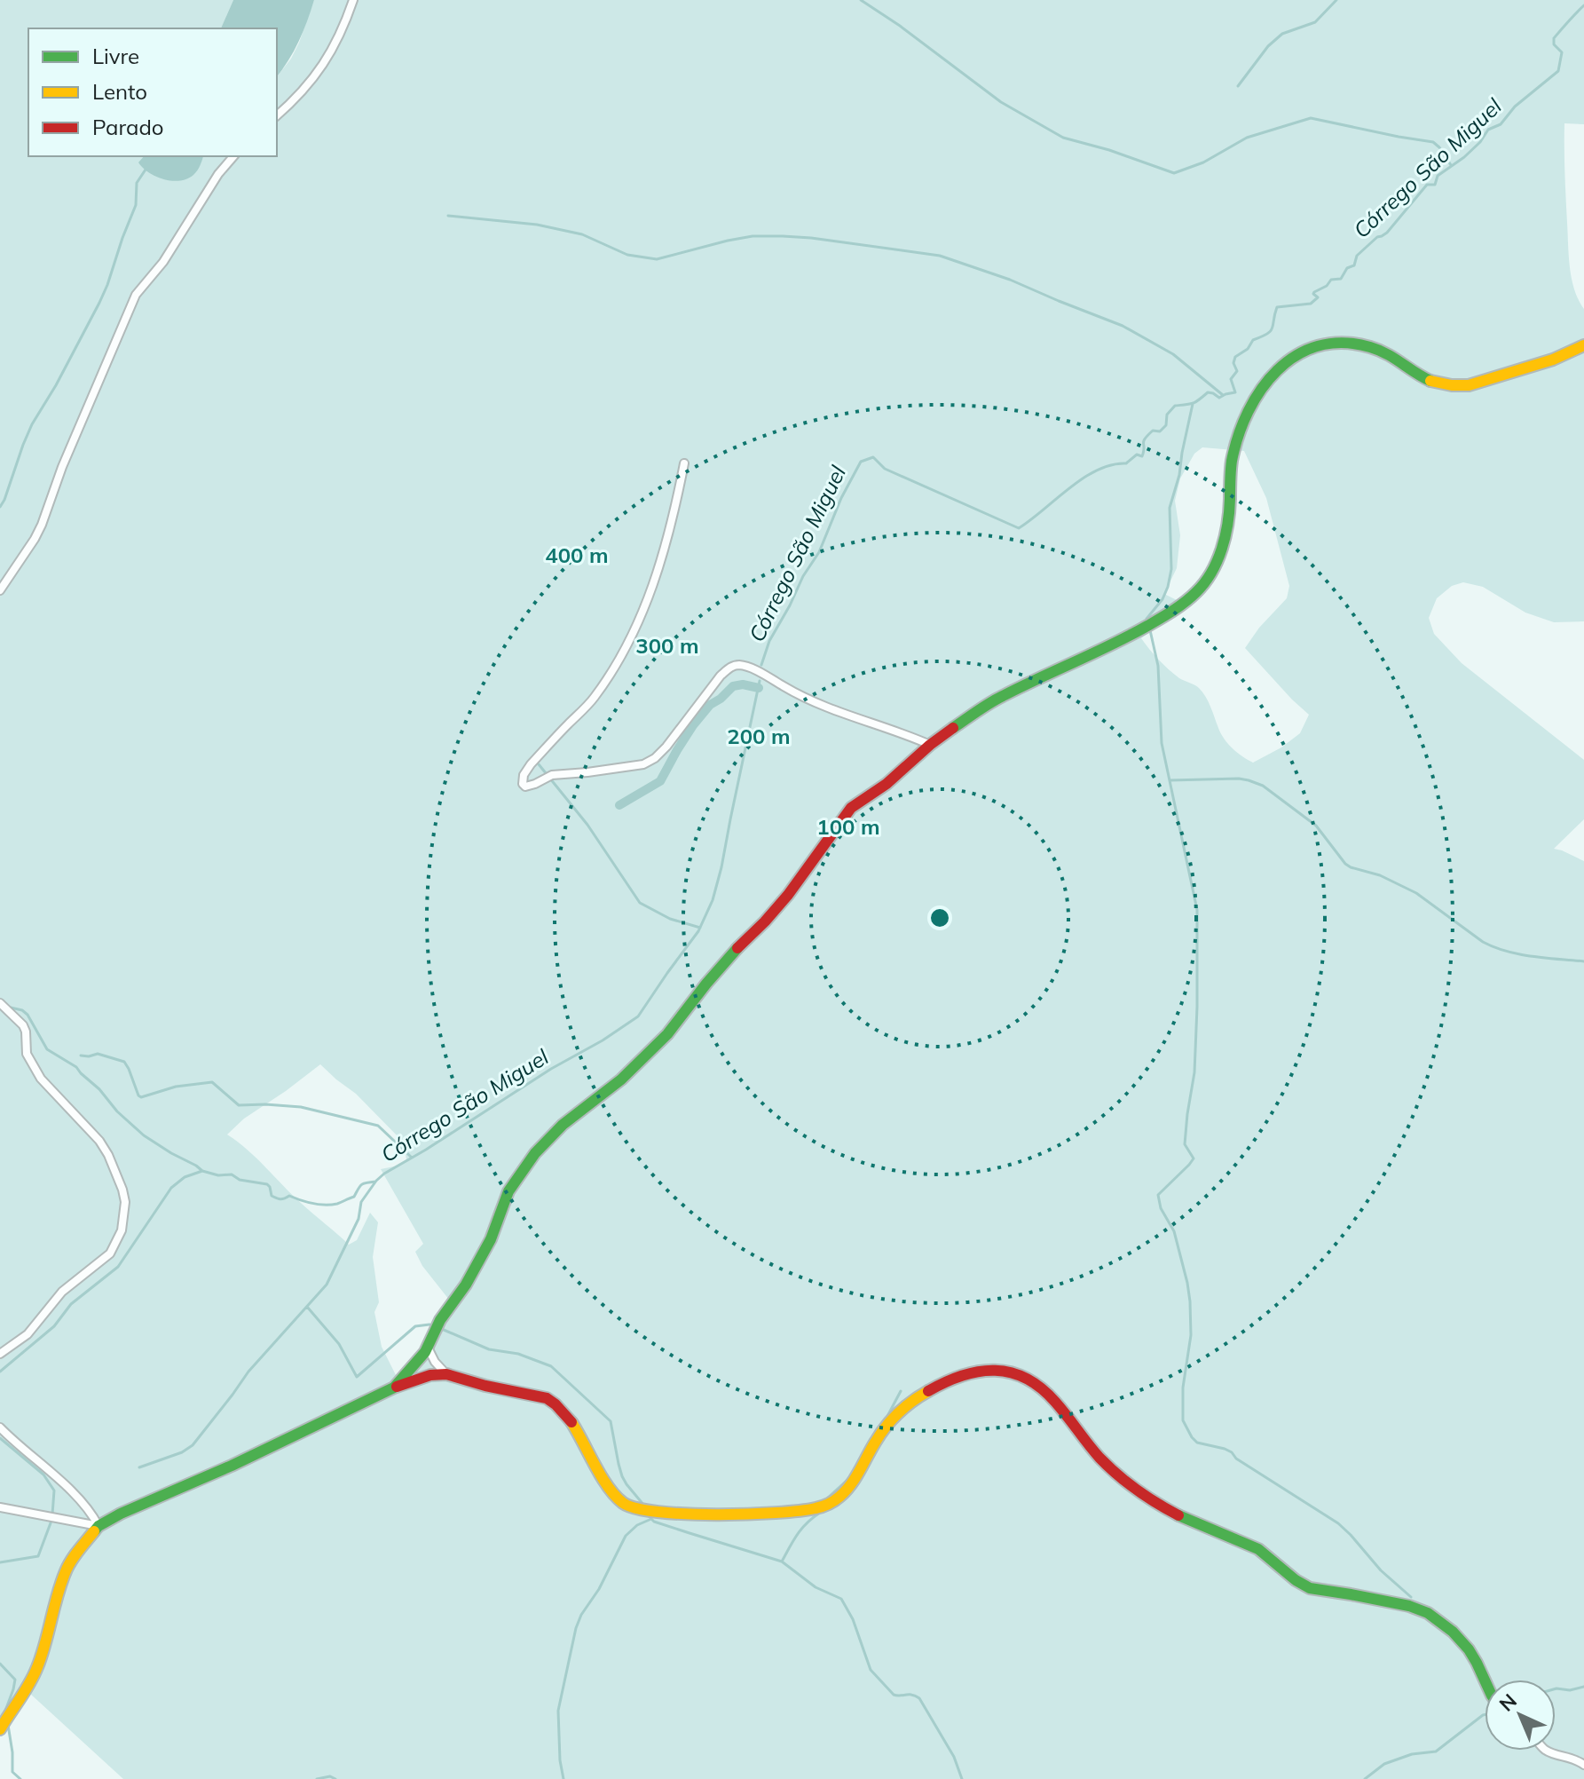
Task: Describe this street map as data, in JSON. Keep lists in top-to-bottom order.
{
  "water": ["Córrego São Miguel"],
  "legend": ["Livre", "Lento", "Parado"],
  "north": "top left",
  "rings": [
    "400 m",
    "300 m",
    "200 m",
    "100 m"
  ]
}
